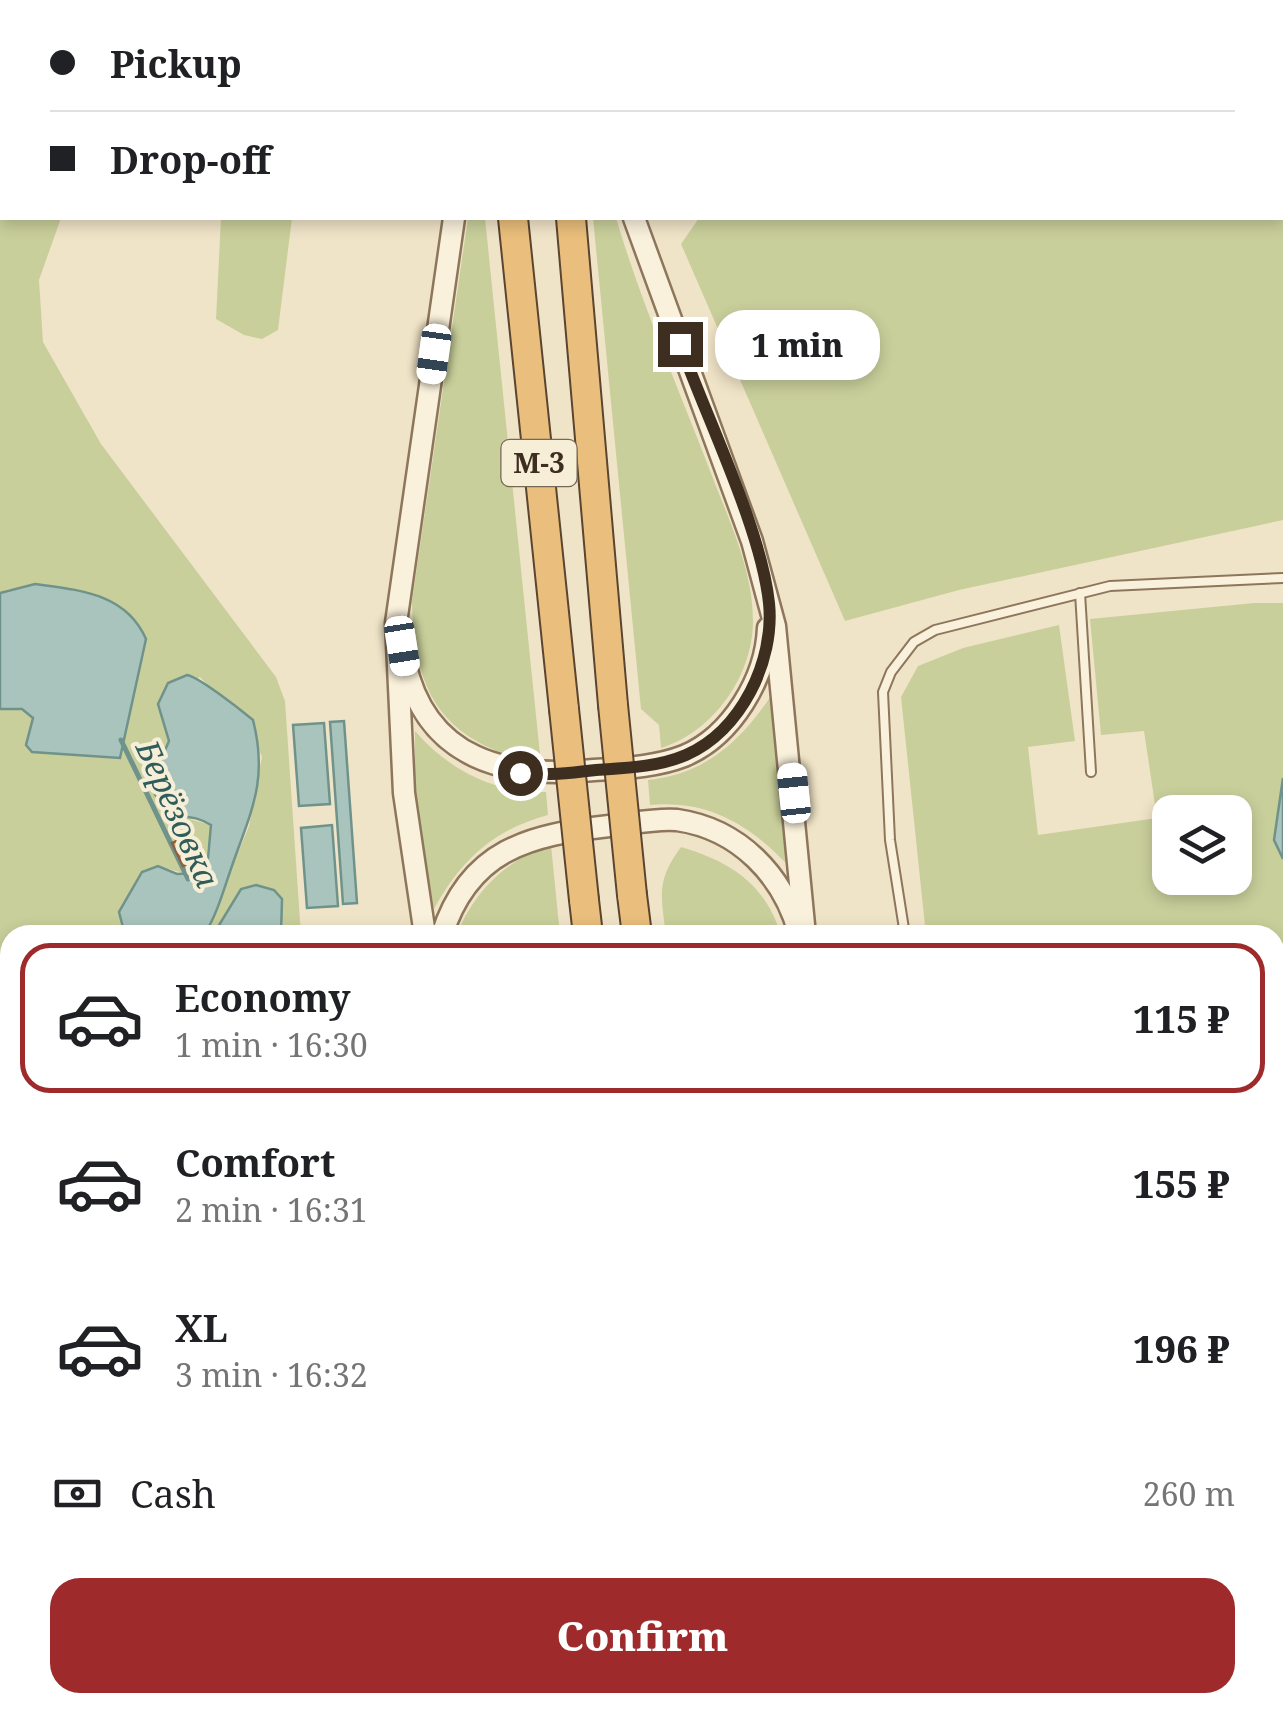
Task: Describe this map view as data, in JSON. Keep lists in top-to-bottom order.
{
  "streets": {
    "highway": ["М-3"]
  },
  "water": ["Берёзовка"],
  "page": {
    "banner": ["Pickup", "Drop-off"],
    "bubble": "1 min",
    "list": [
      {
        "name": "Economy",
        "note": "1 min · 16:30",
        "value": "115 ₽"
      },
      {
        "name": "Comfort",
        "note": "2 min · 16:31",
        "value": "155 ₽"
      },
      {
        "name": "XL",
        "note": "3 min · 16:32",
        "value": "196 ₽"
      }
    ],
    "pay": ["Cash", "260 m"],
    "buttons": "Confirm"
  }
}
